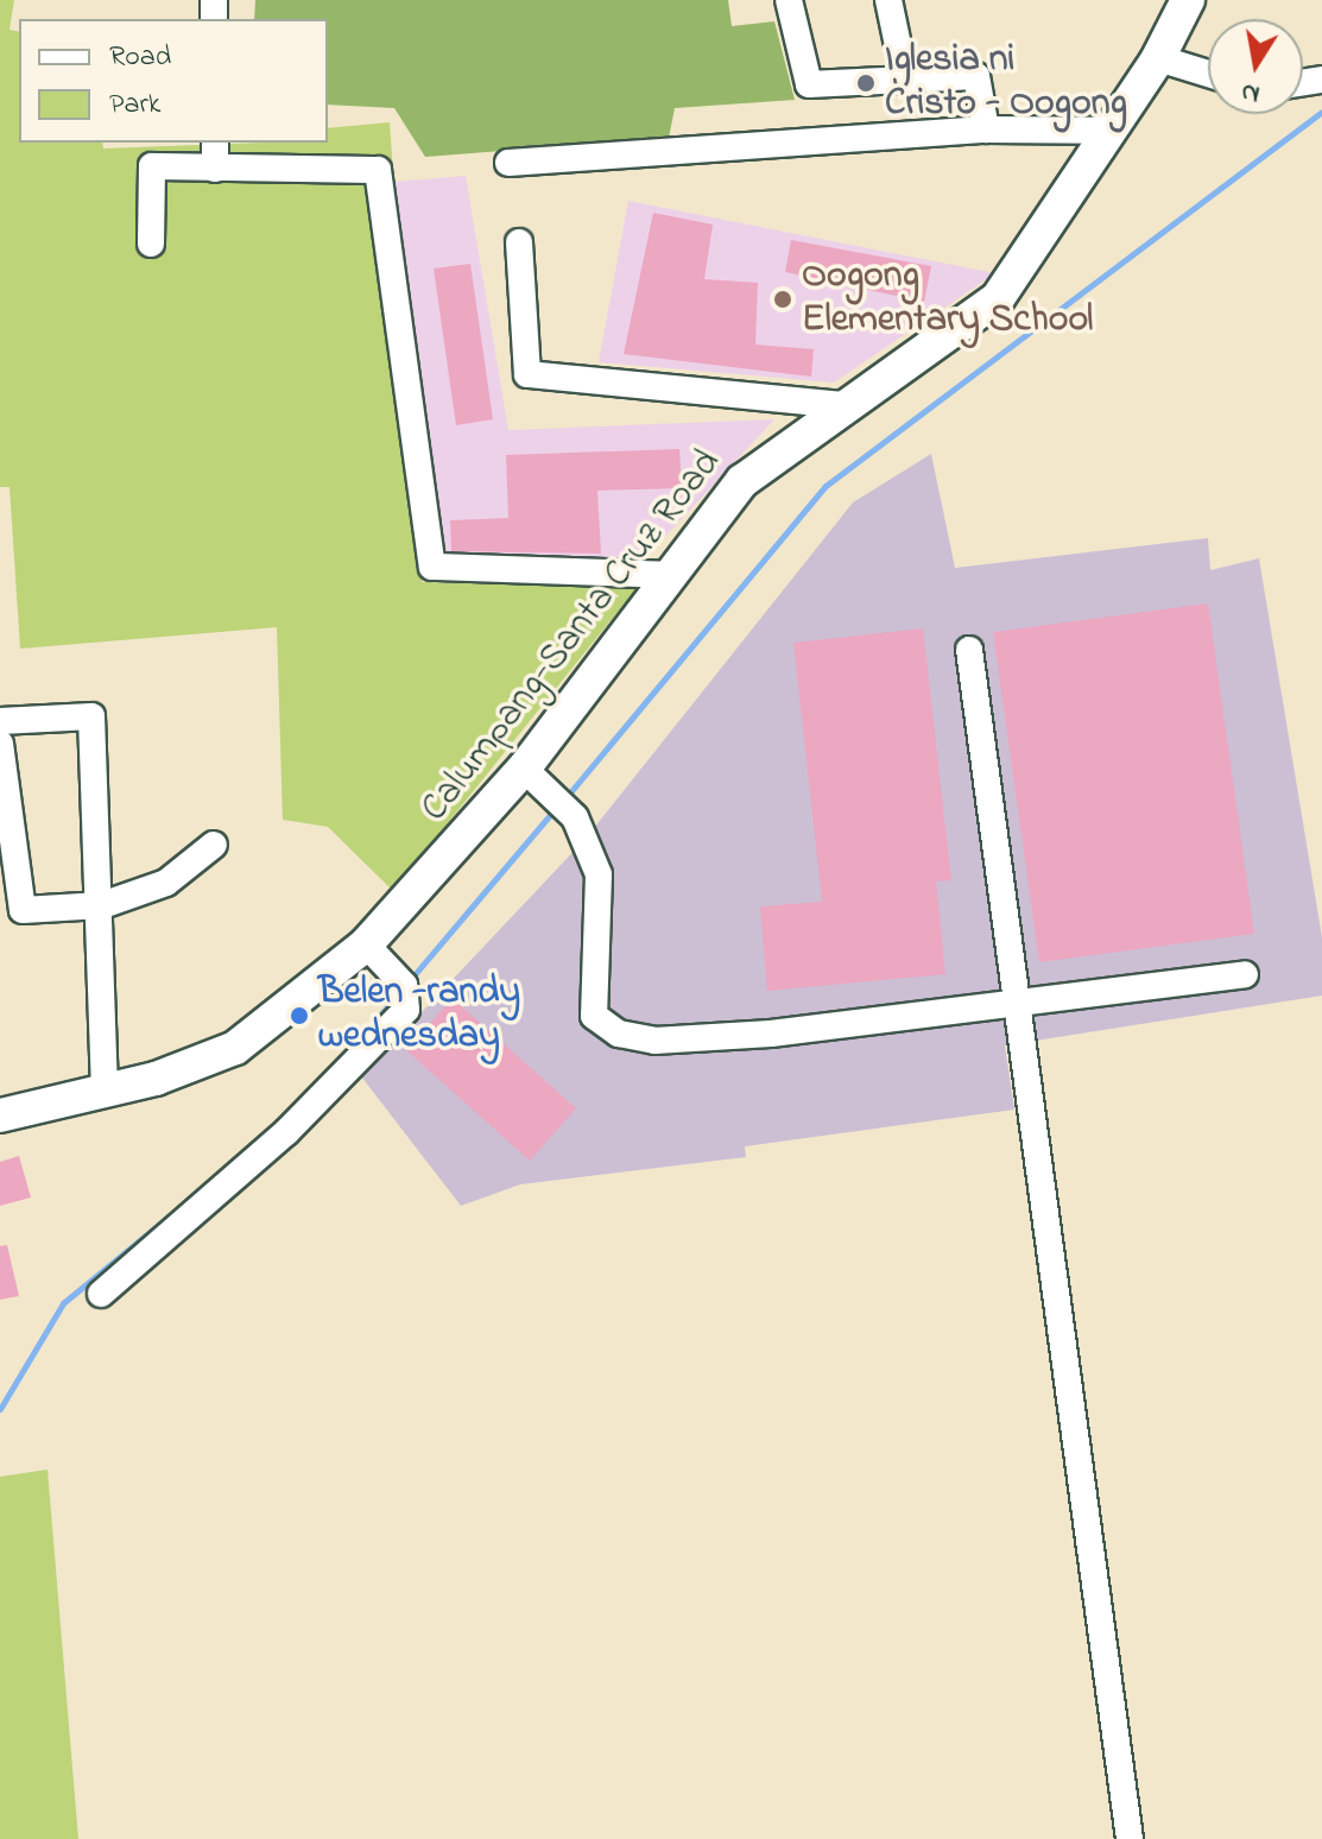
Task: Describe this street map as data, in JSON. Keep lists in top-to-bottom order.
{
  "streets": {
    "main road": ["Calumpang-Santa Cruz Road"]
  },
  "places": ["Iglesia ni Cristo - Oogong", "Oogong Elementary School", "Belen -randy wednesday"],
  "legend": ["Road", "Park"],
  "north": "bottom"
}
